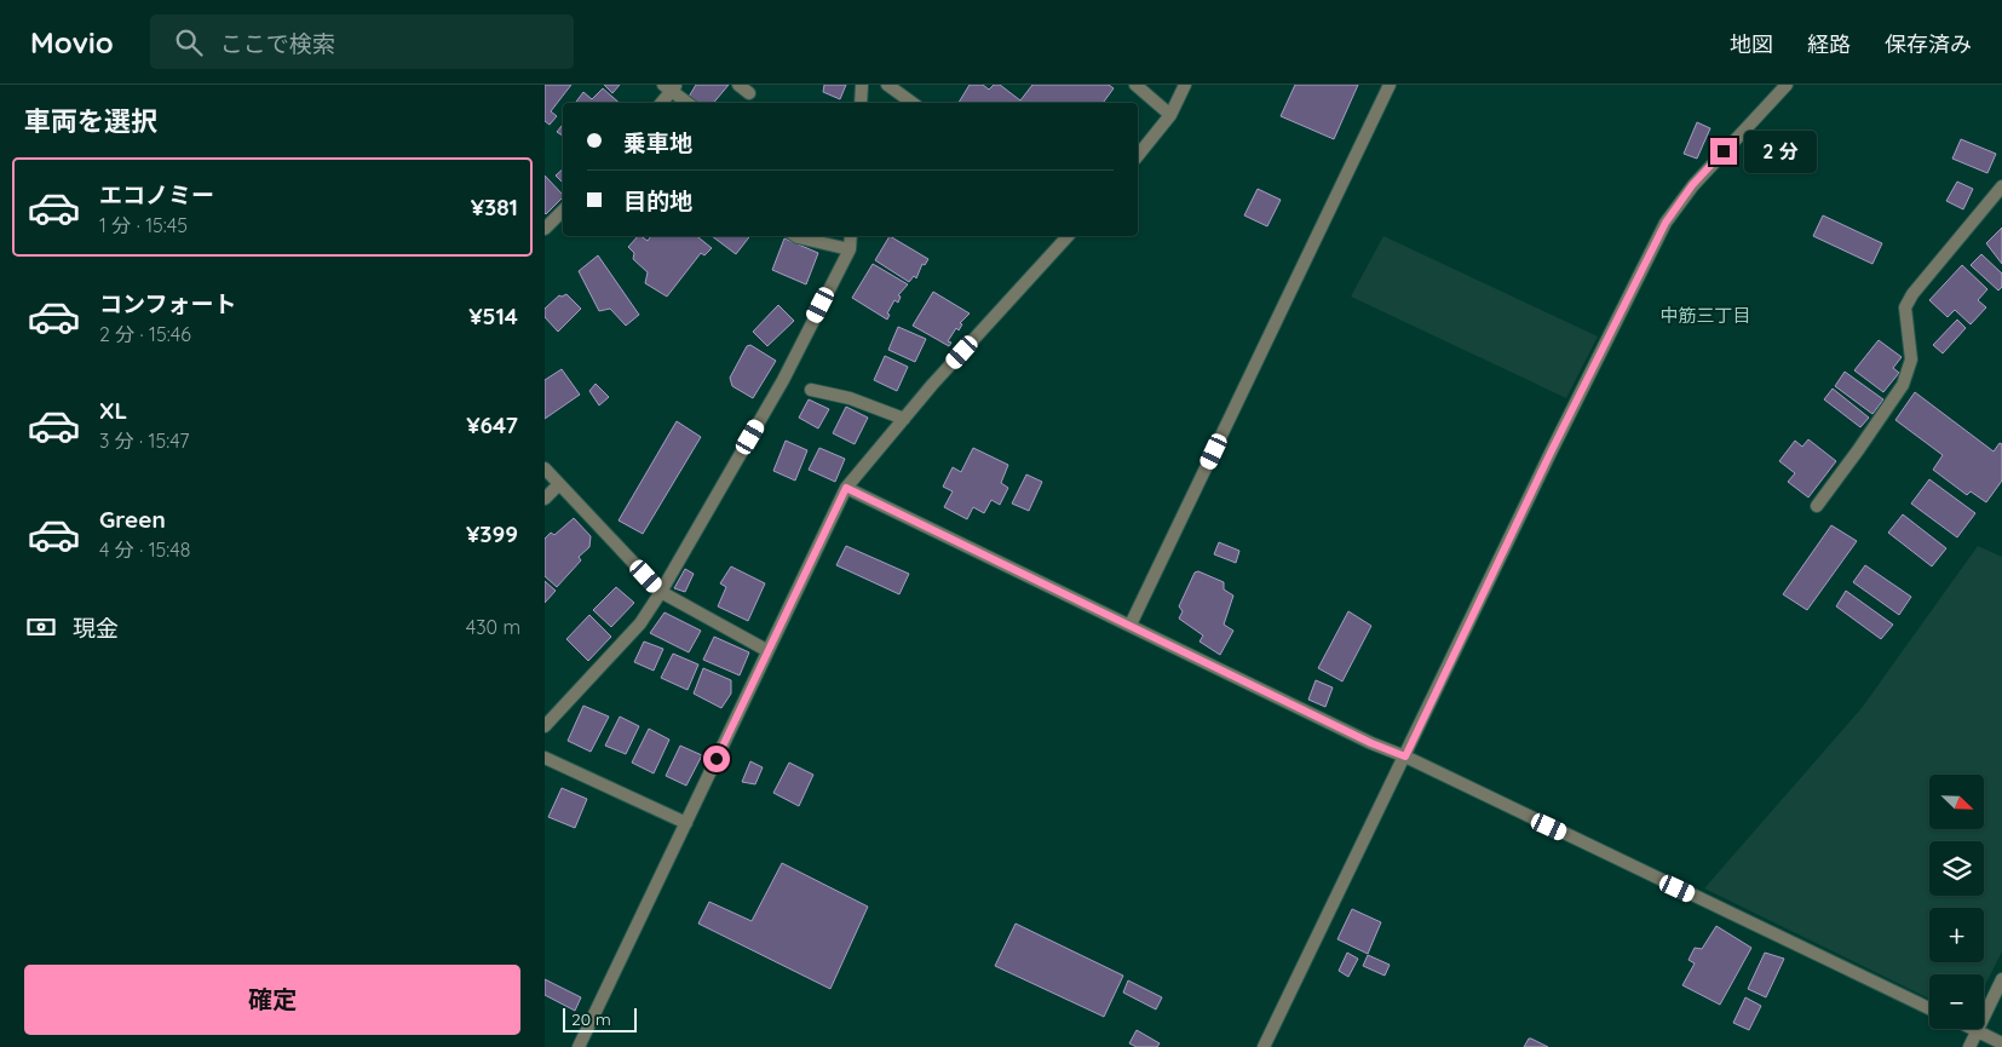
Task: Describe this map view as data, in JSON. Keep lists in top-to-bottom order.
{
  "districts": ["中筋三丁目"],
  "scale_bar": "20 m",
  "north": "bottom right",
  "page": {
    "header": "Movio",
    "search": "ここで検索",
    "nav": ["地図", "経路", "保存済み"],
    "heading": "車両を選択",
    "banner": ["乗車地", "目的地"],
    "bubble": "2 分",
    "list": [
      {
        "name": "エコノミー",
        "note": "1 分 · 15:45",
        "value": "¥381"
      },
      {
        "name": "コンフォート",
        "note": "2 分 · 15:46",
        "value": "¥514"
      },
      {
        "name": "XL",
        "note": "3 分 · 15:47",
        "value": "¥647"
      },
      {
        "name": "Green",
        "note": "4 分 · 15:48",
        "value": "¥399"
      }
    ],
    "pay": ["現金", "430 m"],
    "map_buttons": ["+", "−"],
    "buttons": "確定",
    "scale": "20 m"
  }
}
